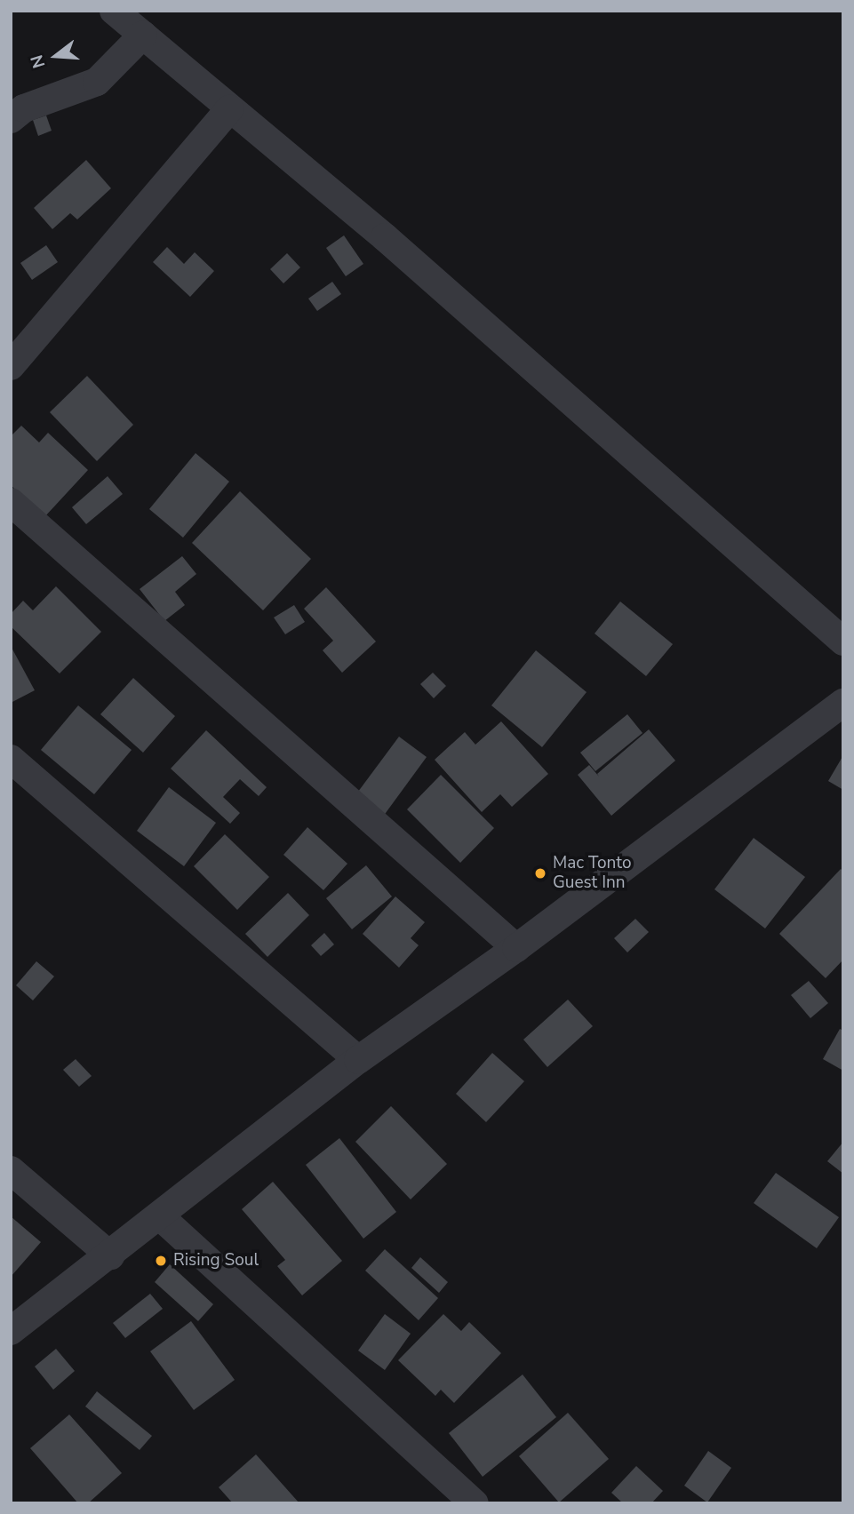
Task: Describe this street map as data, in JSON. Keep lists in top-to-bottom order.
{
  "places": ["Mac Tonto Guest Inn", "Rising Soul"],
  "north": "left"
}
